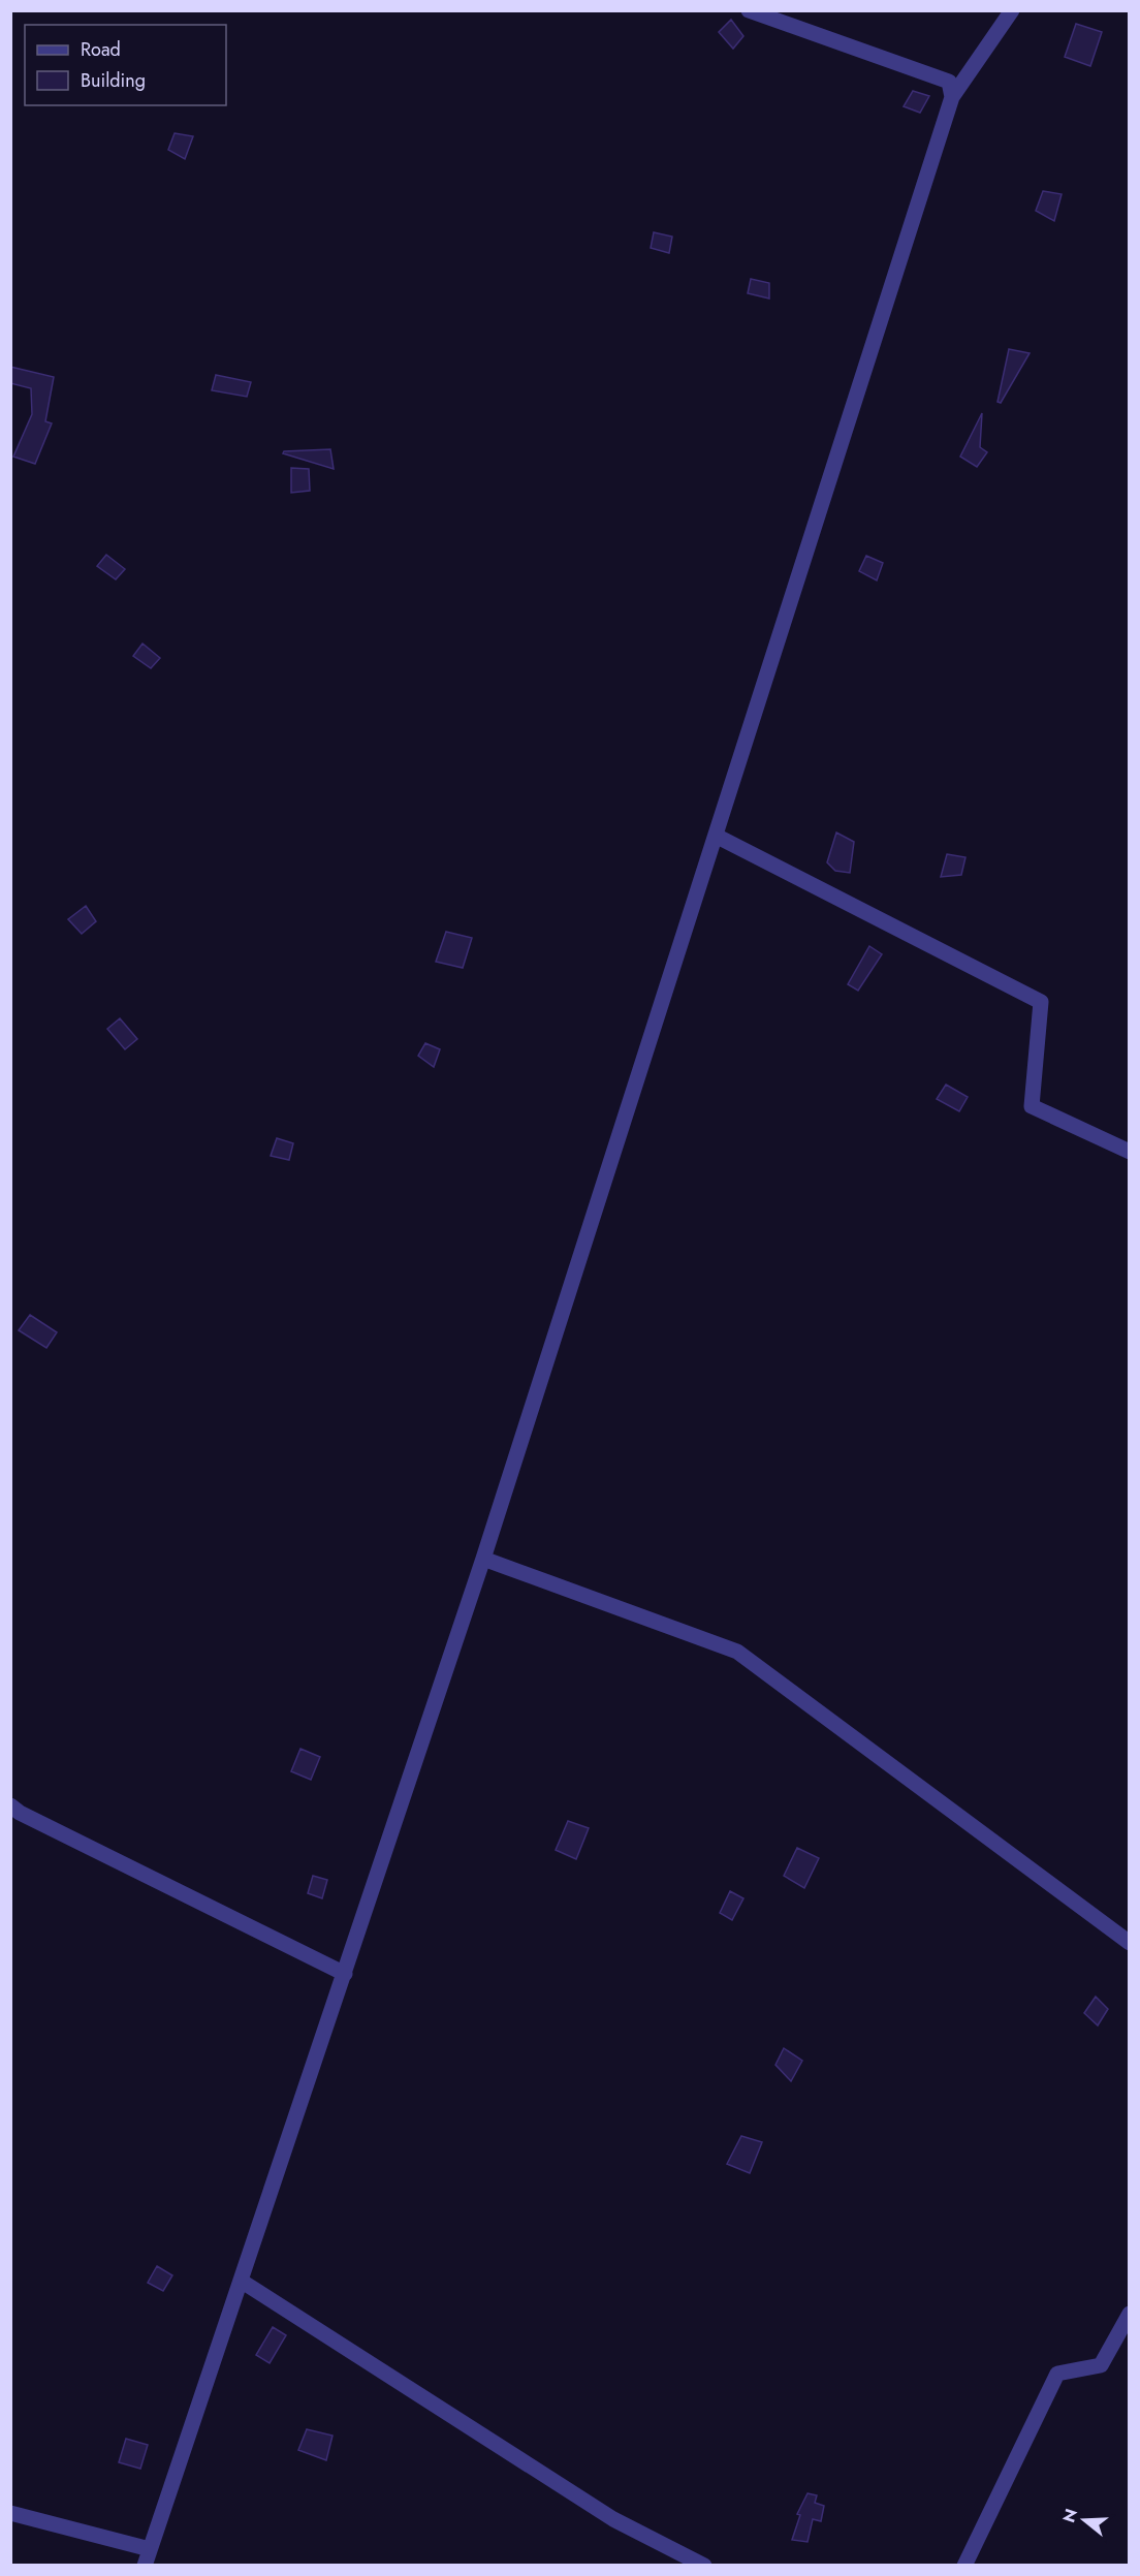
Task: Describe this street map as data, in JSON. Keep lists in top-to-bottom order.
{
  "legend": ["Road", "Building"],
  "north": "left"
}
